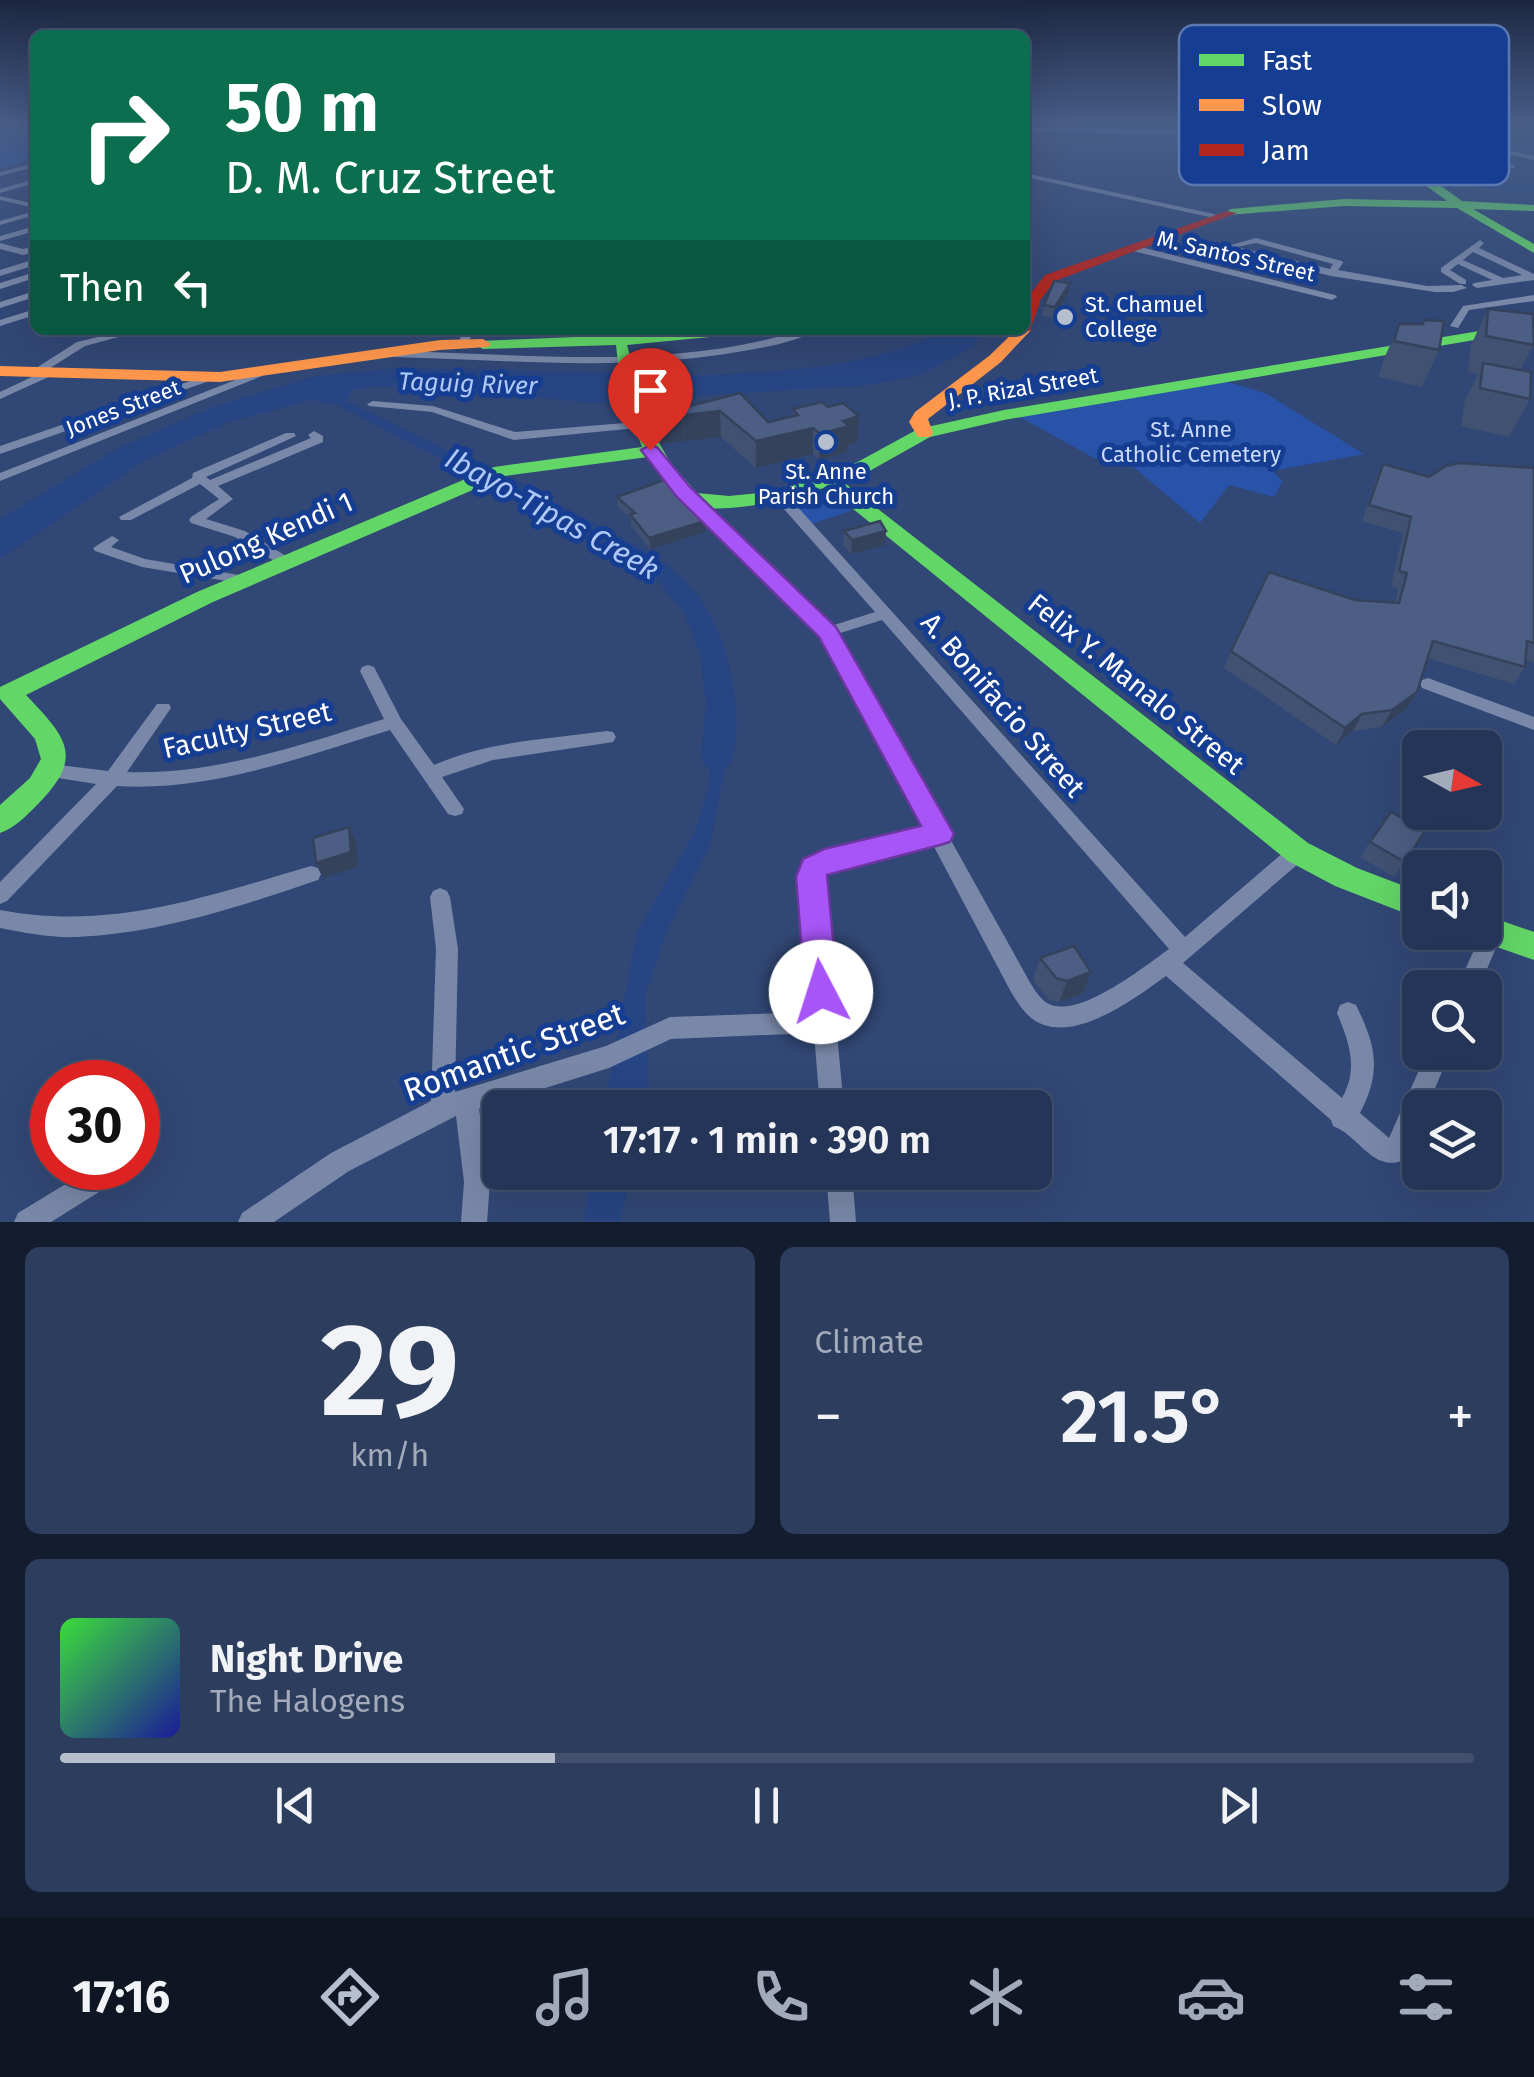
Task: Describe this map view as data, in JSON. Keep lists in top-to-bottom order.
{
  "streets": {
    "main road": ["J. P. Rizal Street", "Pulong Kendi 1", "Felix Y. Manalo Street"],
    "street": [
      "M. Santos Street",
      "Jones Street",
      "A. Bonifacio Street",
      "Faculty Street",
      "Romantic Street"
    ]
  },
  "crossings": [
    ["J. P. Rizal Street", "Felix Y. Manalo Street"],
    ["J. P. Rizal Street", "A. Bonifacio Street"],
    ["Pulong Kendi 1", "Faculty Street"]
  ],
  "water": ["Taguig River", "Ibayo-Tipas Creek"],
  "parks": ["St. Anne Catholic Cemetery"],
  "places": ["St. Chamuel College", "St. Anne Parish Church"],
  "legend": ["Fast", "Slow", "Jam"],
  "north": "right",
  "page": {
    "turn": ["50 m", "D. M. Cruz Street"],
    "then": "Then",
    "limit": "30",
    "trip": "17:17 · 1 min · 390 m",
    "tile": [
      ["29", "km/h"],
      "Climate"
    ],
    "heat": ["−", "21.5°", "+"],
    "song": ["Night Drive", "The Halogens"],
    "tabs": "17:16"
  }
}
